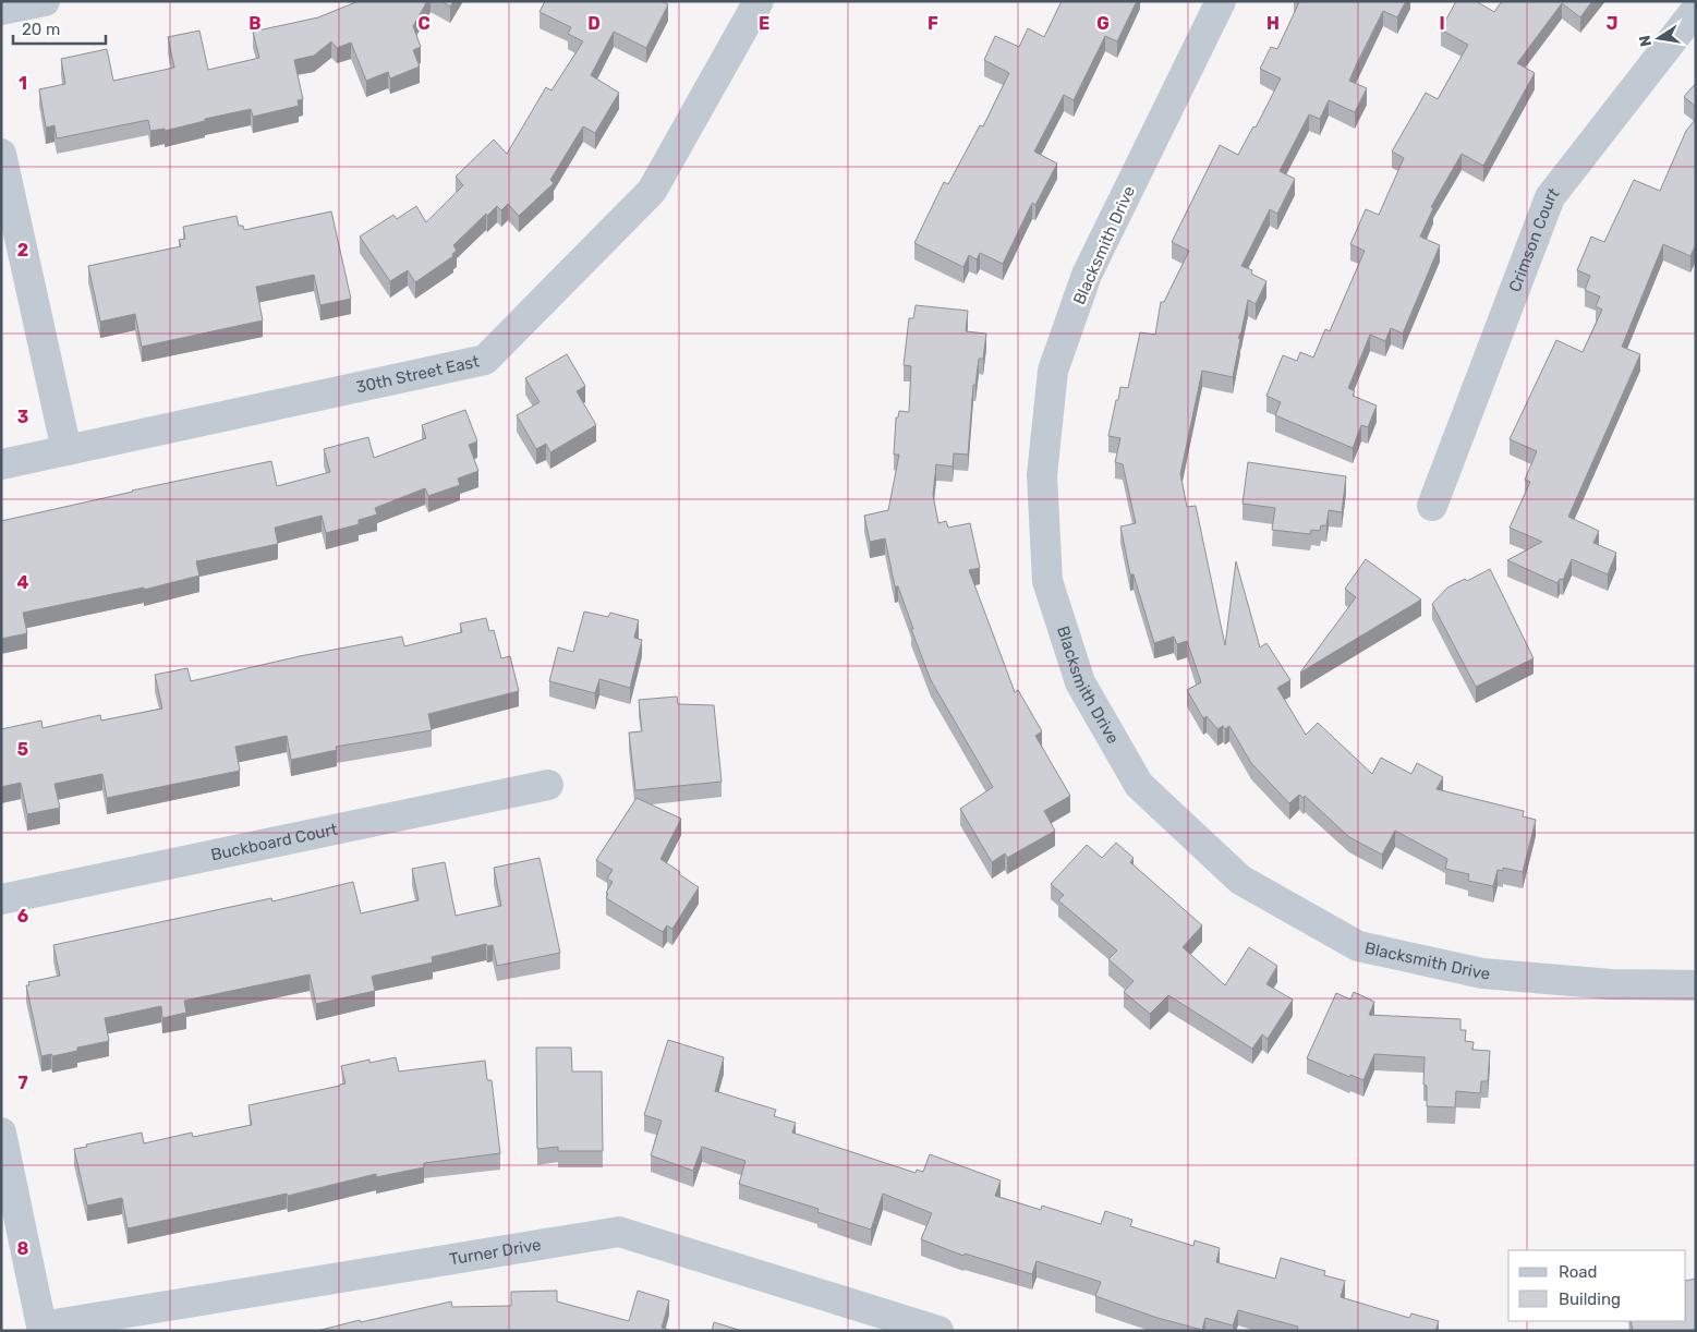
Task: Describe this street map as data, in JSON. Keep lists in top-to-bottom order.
{
  "streets": {
    "street": [
      "Crimson Court",
      "Blacksmith Drive",
      "30th Street East",
      "Buckboard Court",
      "Turner Drive"
    ]
  },
  "legend": ["Road", "Building"],
  "scale_bar": "20 m",
  "north": "left",
  "grid": {
    "columns": [
      "B",
      "C",
      "D",
      "E",
      "F",
      "G",
      "H",
      "I",
      "J"
    ],
    "rows": [
      "1",
      "2",
      "3",
      "4",
      "5",
      "6",
      "7",
      "8"
    ]
  }
}
